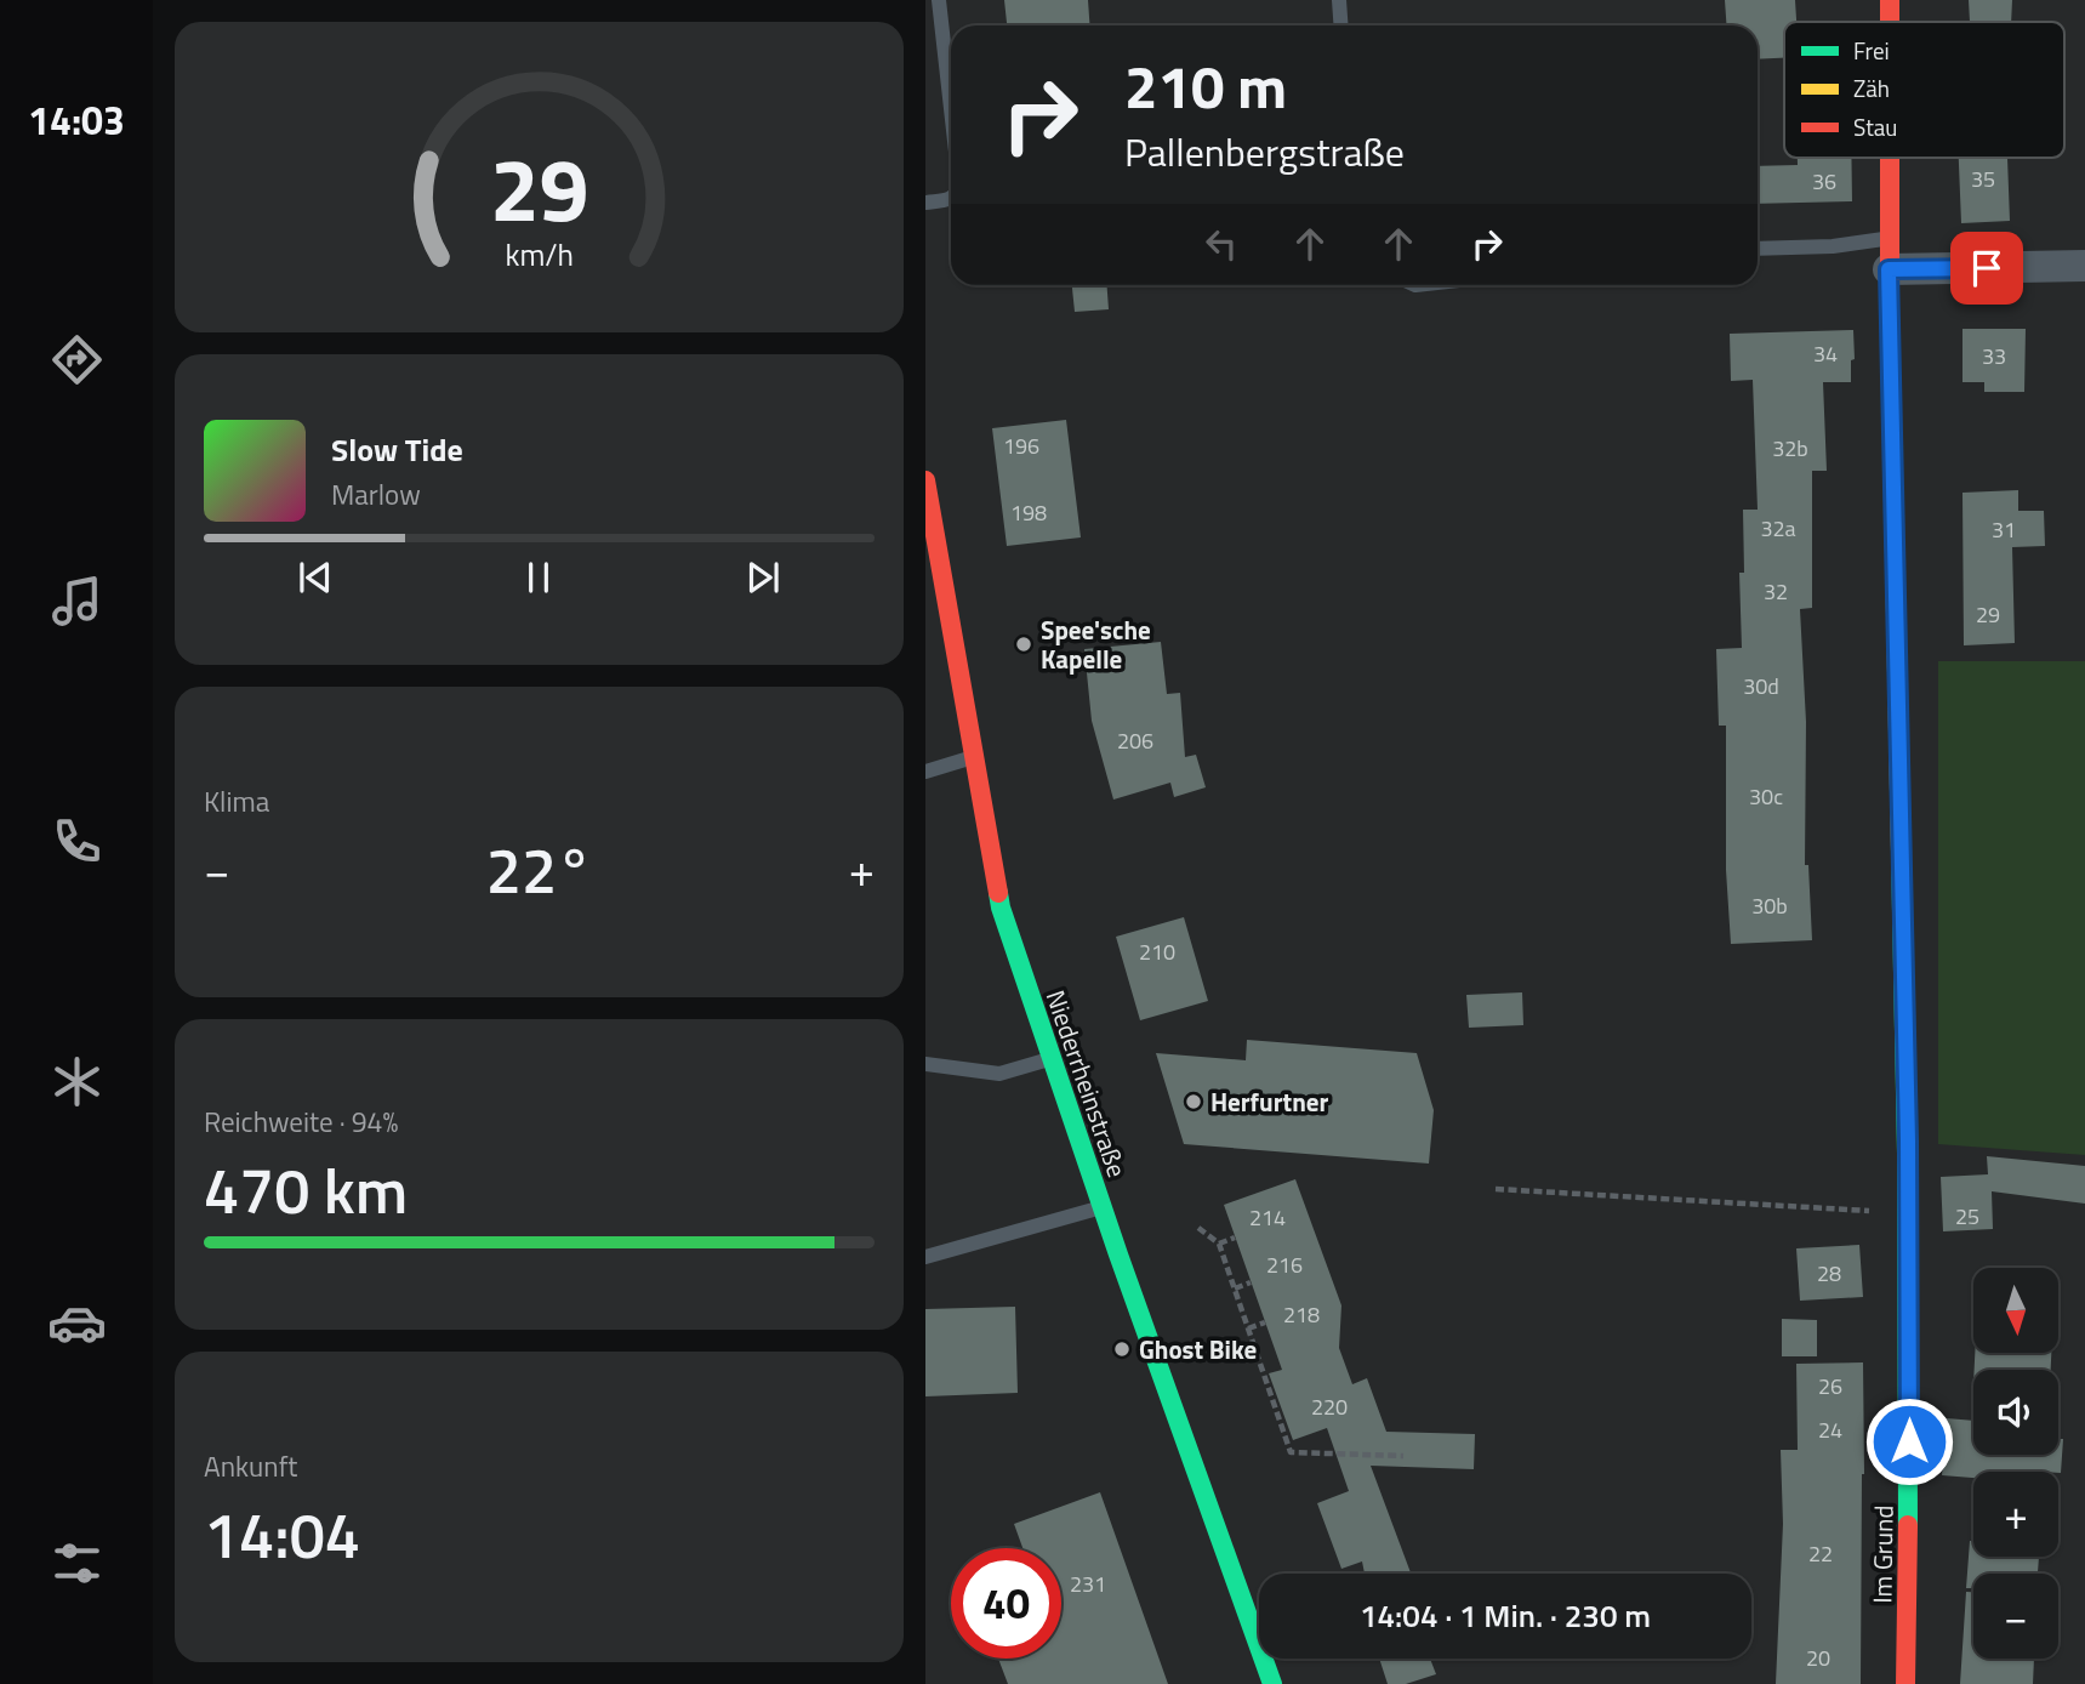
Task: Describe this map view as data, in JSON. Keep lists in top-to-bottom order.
{
  "streets": {
    "street": ["Niederrheinstraße", "Im Grund"]
  },
  "places": ["Spee'sche Kapelle", "Herfurtner", "Ghost Bike"],
  "house_numbers": [
    "35",
    "36",
    "34",
    "33",
    "196",
    "32b",
    "198",
    "32a",
    "31",
    "32",
    "29",
    "30d",
    "206",
    "30c",
    "30b",
    "210",
    "25",
    "214",
    "216",
    "28",
    "218",
    "26",
    "220",
    "24",
    "22",
    "231",
    "20"
  ],
  "legend": ["Frei", "Zäh", "Stau"],
  "north": "bottom",
  "page": {
    "tabs": "14:03",
    "turn": ["210 m", "Pallenbergstraße"],
    "song": ["Slow Tide", "Marlow"],
    "tile": [
      "Klima",
      ["Reichweite · 94%", "470 km"],
      ["Ankunft", "14:04"]
    ],
    "heat": ["−", "22°", "+"],
    "map_buttons": ["+", "−"],
    "limit": "40",
    "trip": "14:04 · 1 Min. · 230 m",
    "gauge": ["29", "km/h"]
  }
}
